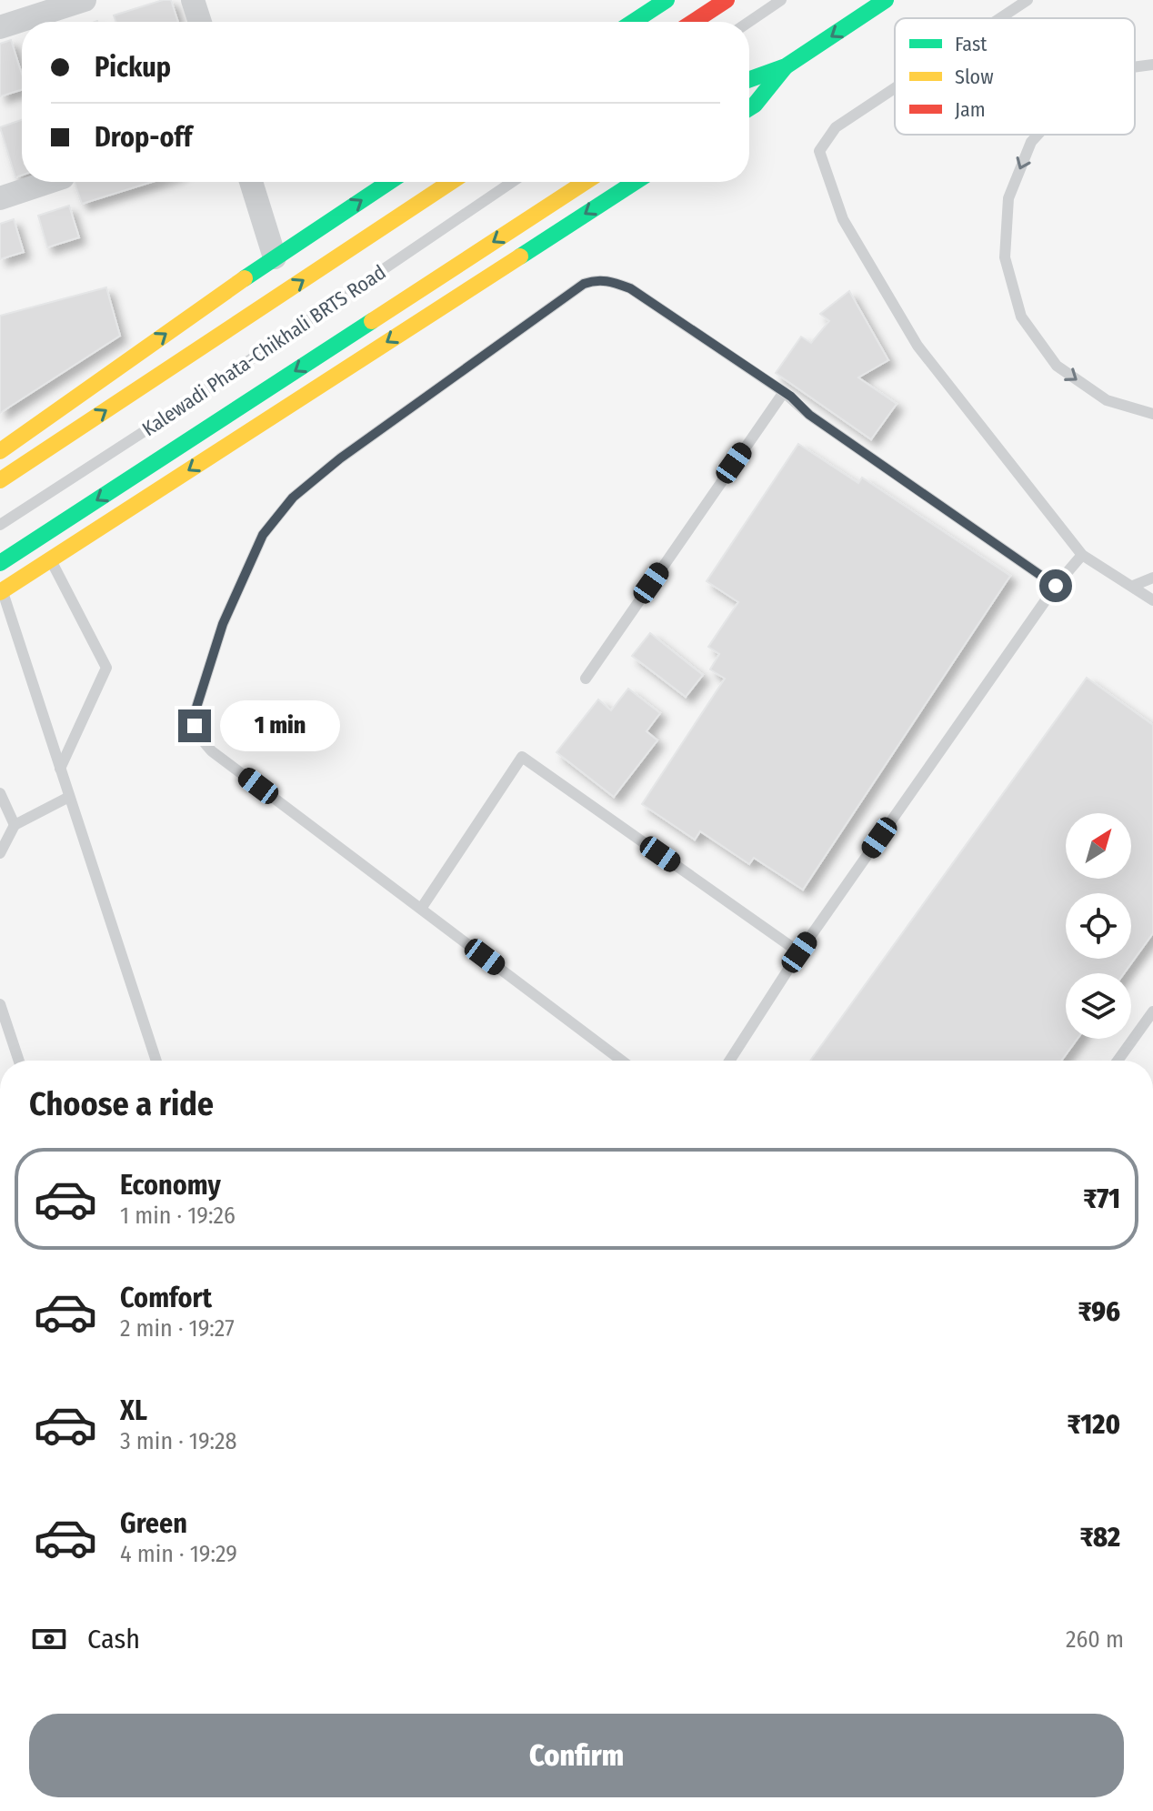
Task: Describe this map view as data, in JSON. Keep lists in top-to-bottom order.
{
  "streets": {
    "lane": ["Kalewadi Phata-Chikhali BRTS Road"]
  },
  "legend": ["Fast", "Slow", "Jam"],
  "north": "top right",
  "page": {
    "banner": ["Pickup", "Drop-off"],
    "bubble": "1 min",
    "heading": "Choose a ride",
    "list": [
      {
        "name": "Economy",
        "note": "1 min · 19:26",
        "value": "₹71"
      },
      {
        "name": "Comfort",
        "note": "2 min · 19:27",
        "value": "₹96"
      },
      {
        "name": "XL",
        "note": "3 min · 19:28",
        "value": "₹120"
      },
      {
        "name": "Green",
        "note": "4 min · 19:29",
        "value": "₹82"
      }
    ],
    "pay": ["Cash", "260 m"],
    "buttons": "Confirm"
  }
}
